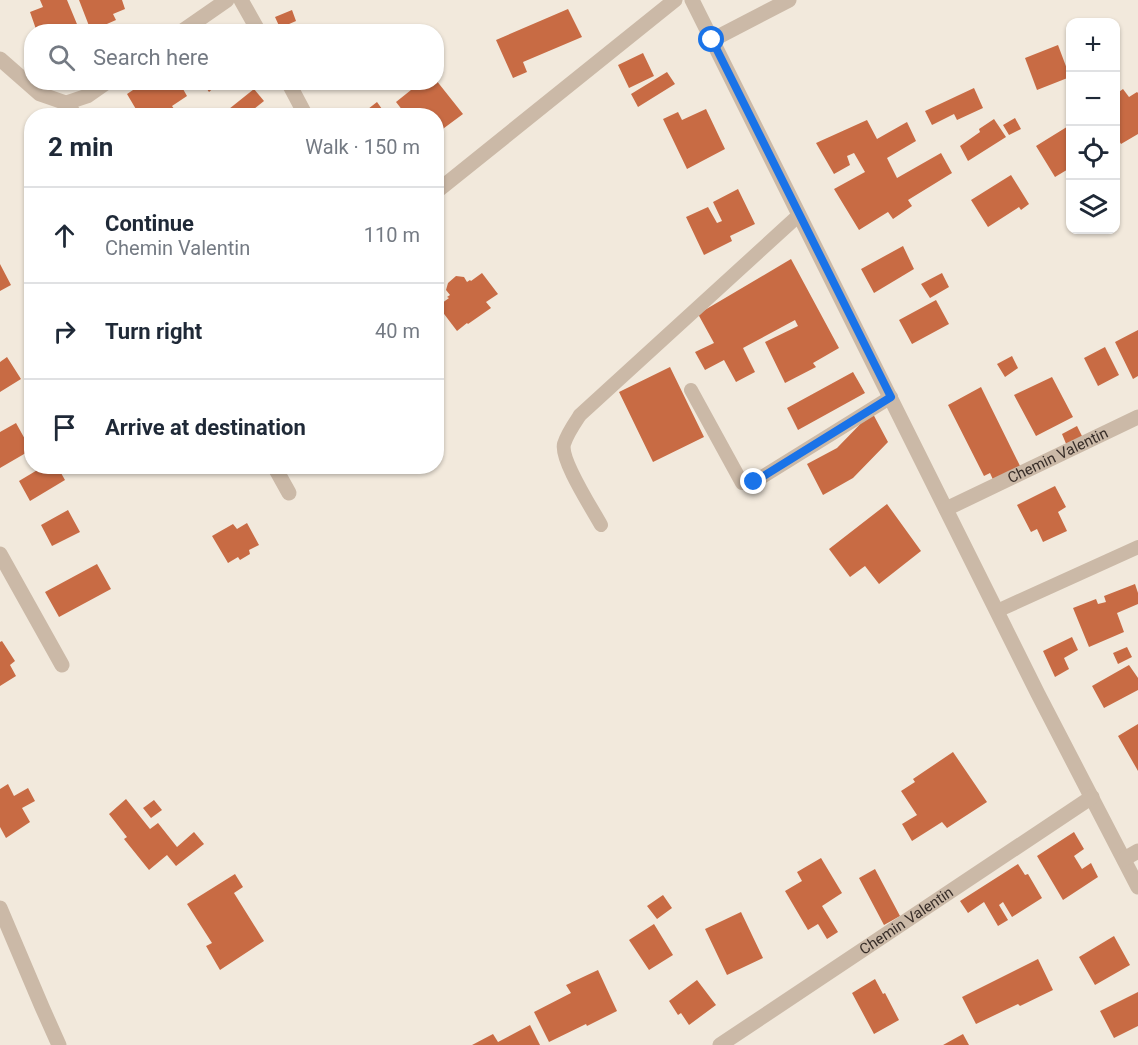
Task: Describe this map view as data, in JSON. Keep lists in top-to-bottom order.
{
  "streets": {
    "street": ["Chemin Valentin"]
  },
  "page": {
    "map_buttons": ["+", "−"],
    "search": "Search here",
    "heading": ["2 min", "Walk · 150 m"],
    "list": [
      ["Continue", "Chemin Valentin", "110 m"],
      ["Turn right", "40 m"],
      "Arrive at destination"
    ]
  }
}
